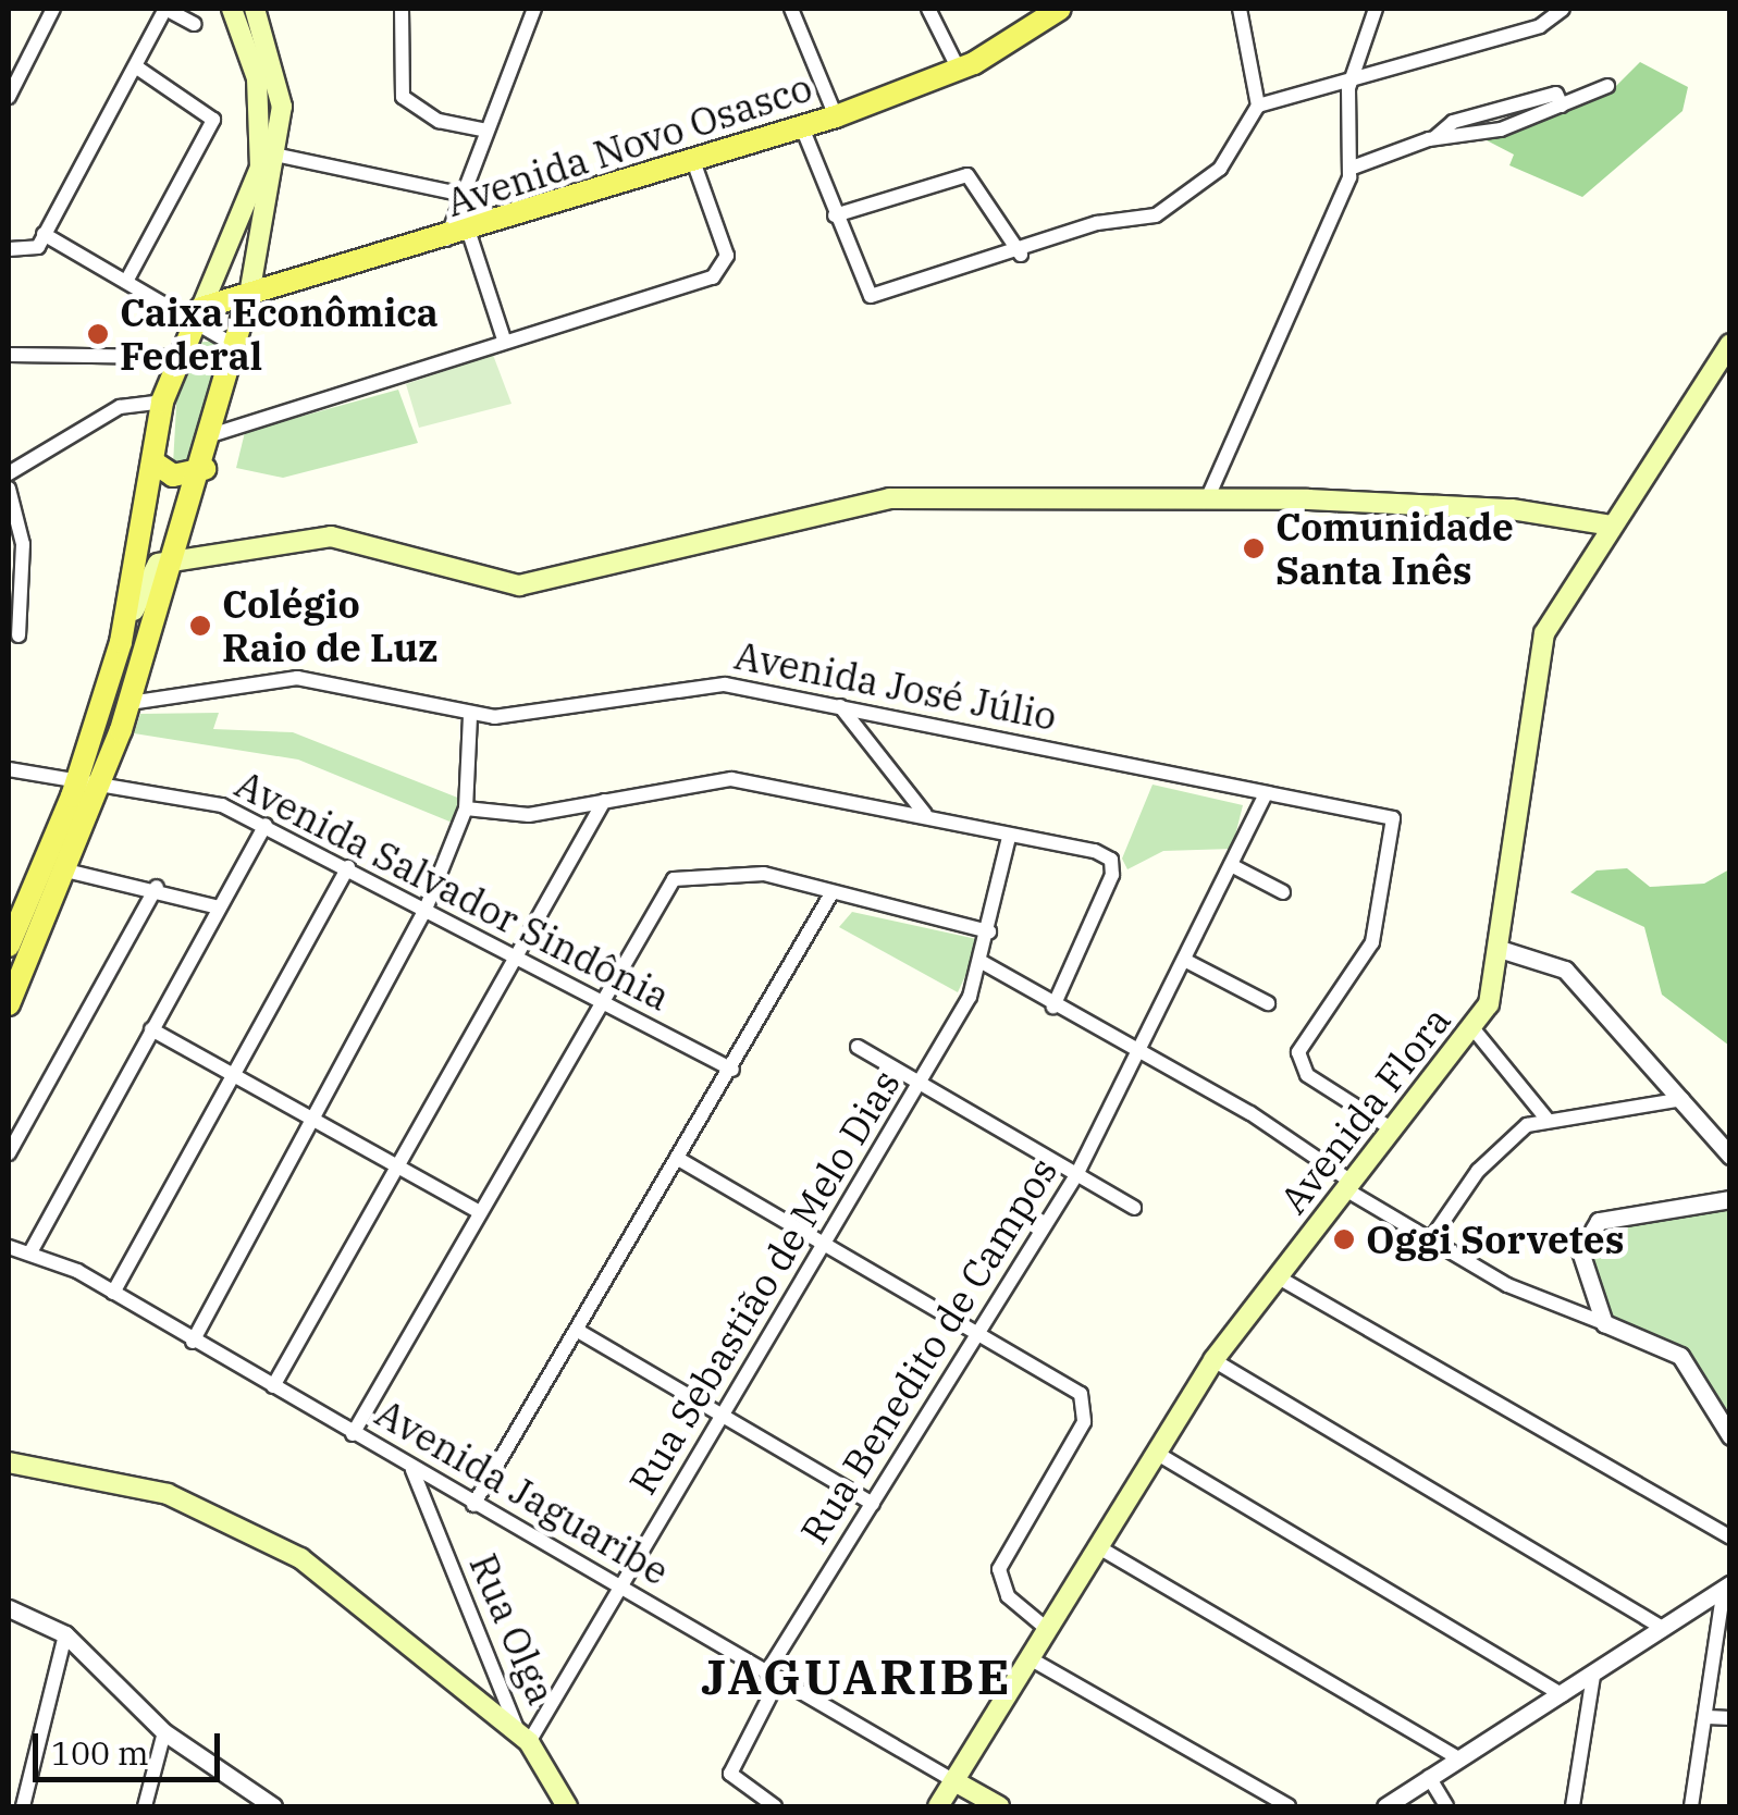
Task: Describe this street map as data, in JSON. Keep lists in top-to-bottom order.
{
  "streets": {
    "main road": [
      "Avenida Novo Osasco",
      "Avenida Flora",
      "Avenida Jaguaribe",
      "Rua Olga"
    ],
    "street": [
      "Avenida José Júlio",
      "Avenida Salvador Sindônia",
      "Rua Sebastião de Melo Dias",
      "Rua Benedito de Campos"
    ]
  },
  "crossings": [
    ["Avenida José Júlio", "Avenida Flora"],
    ["Avenida José Júlio", "Rua Benedito de Campos"],
    ["Avenida Flora", "Avenida Jaguaribe"],
    ["Rua Sebastião de Melo Dias", "Avenida Jaguaribe"],
    ["Rua Sebastião de Melo Dias", "Rua Olga"],
    ["Rua Benedito de Campos", "Avenida Jaguaribe"],
    ["Avenida Jaguaribe", "Rua Olga"]
  ],
  "districts": ["JAGUARIBE"],
  "places": [
    "Caixa Econômica Federal",
    "Comunidade Santa Inês",
    "Colégio Raio de Luz",
    "Oggi Sorvetes"
  ],
  "scale_bar": "100 m"
}
